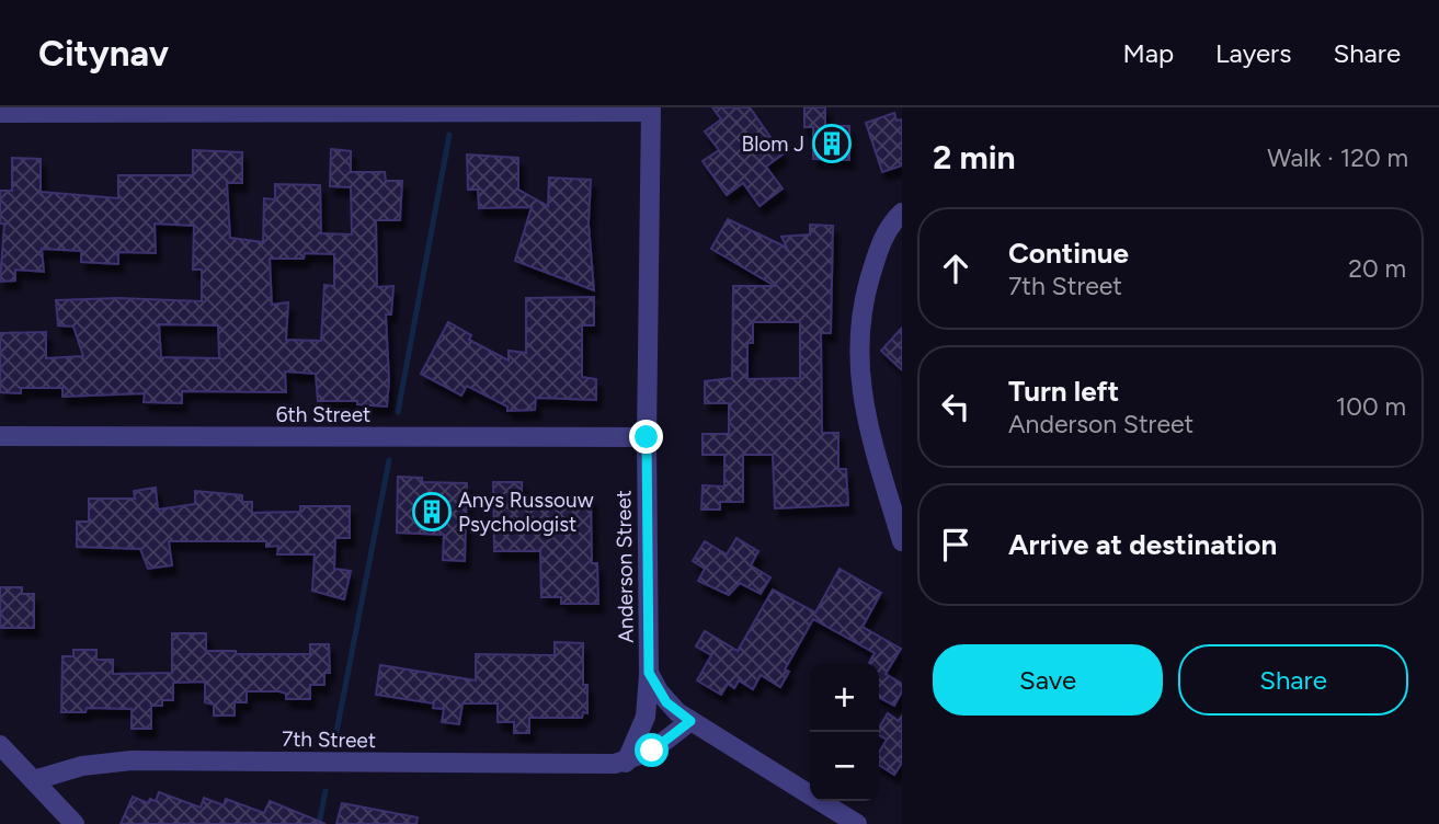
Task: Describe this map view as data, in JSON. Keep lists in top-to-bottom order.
{
  "streets": {
    "street": ["6th Street", "Anderson Street", "7th Street"]
  },
  "crossings": [
    ["6th Street", "Anderson Street"],
    ["Anderson Street", "7th Street"]
  ],
  "places": {
    "building": ["Blom J", "Anys Russouw Psychologist"]
  },
  "page": {
    "header": "Citynav",
    "nav": ["Map", "Layers", "Share"],
    "heading": ["2 min", "Walk · 120 m"],
    "list": [
      ["Continue", "7th Street", "20 m"],
      ["Turn left", "Anderson Street", "100 m"],
      "Arrive at destination"
    ],
    "buttons": ["Save", "Share"],
    "map_buttons": ["+", "−"]
  }
}
